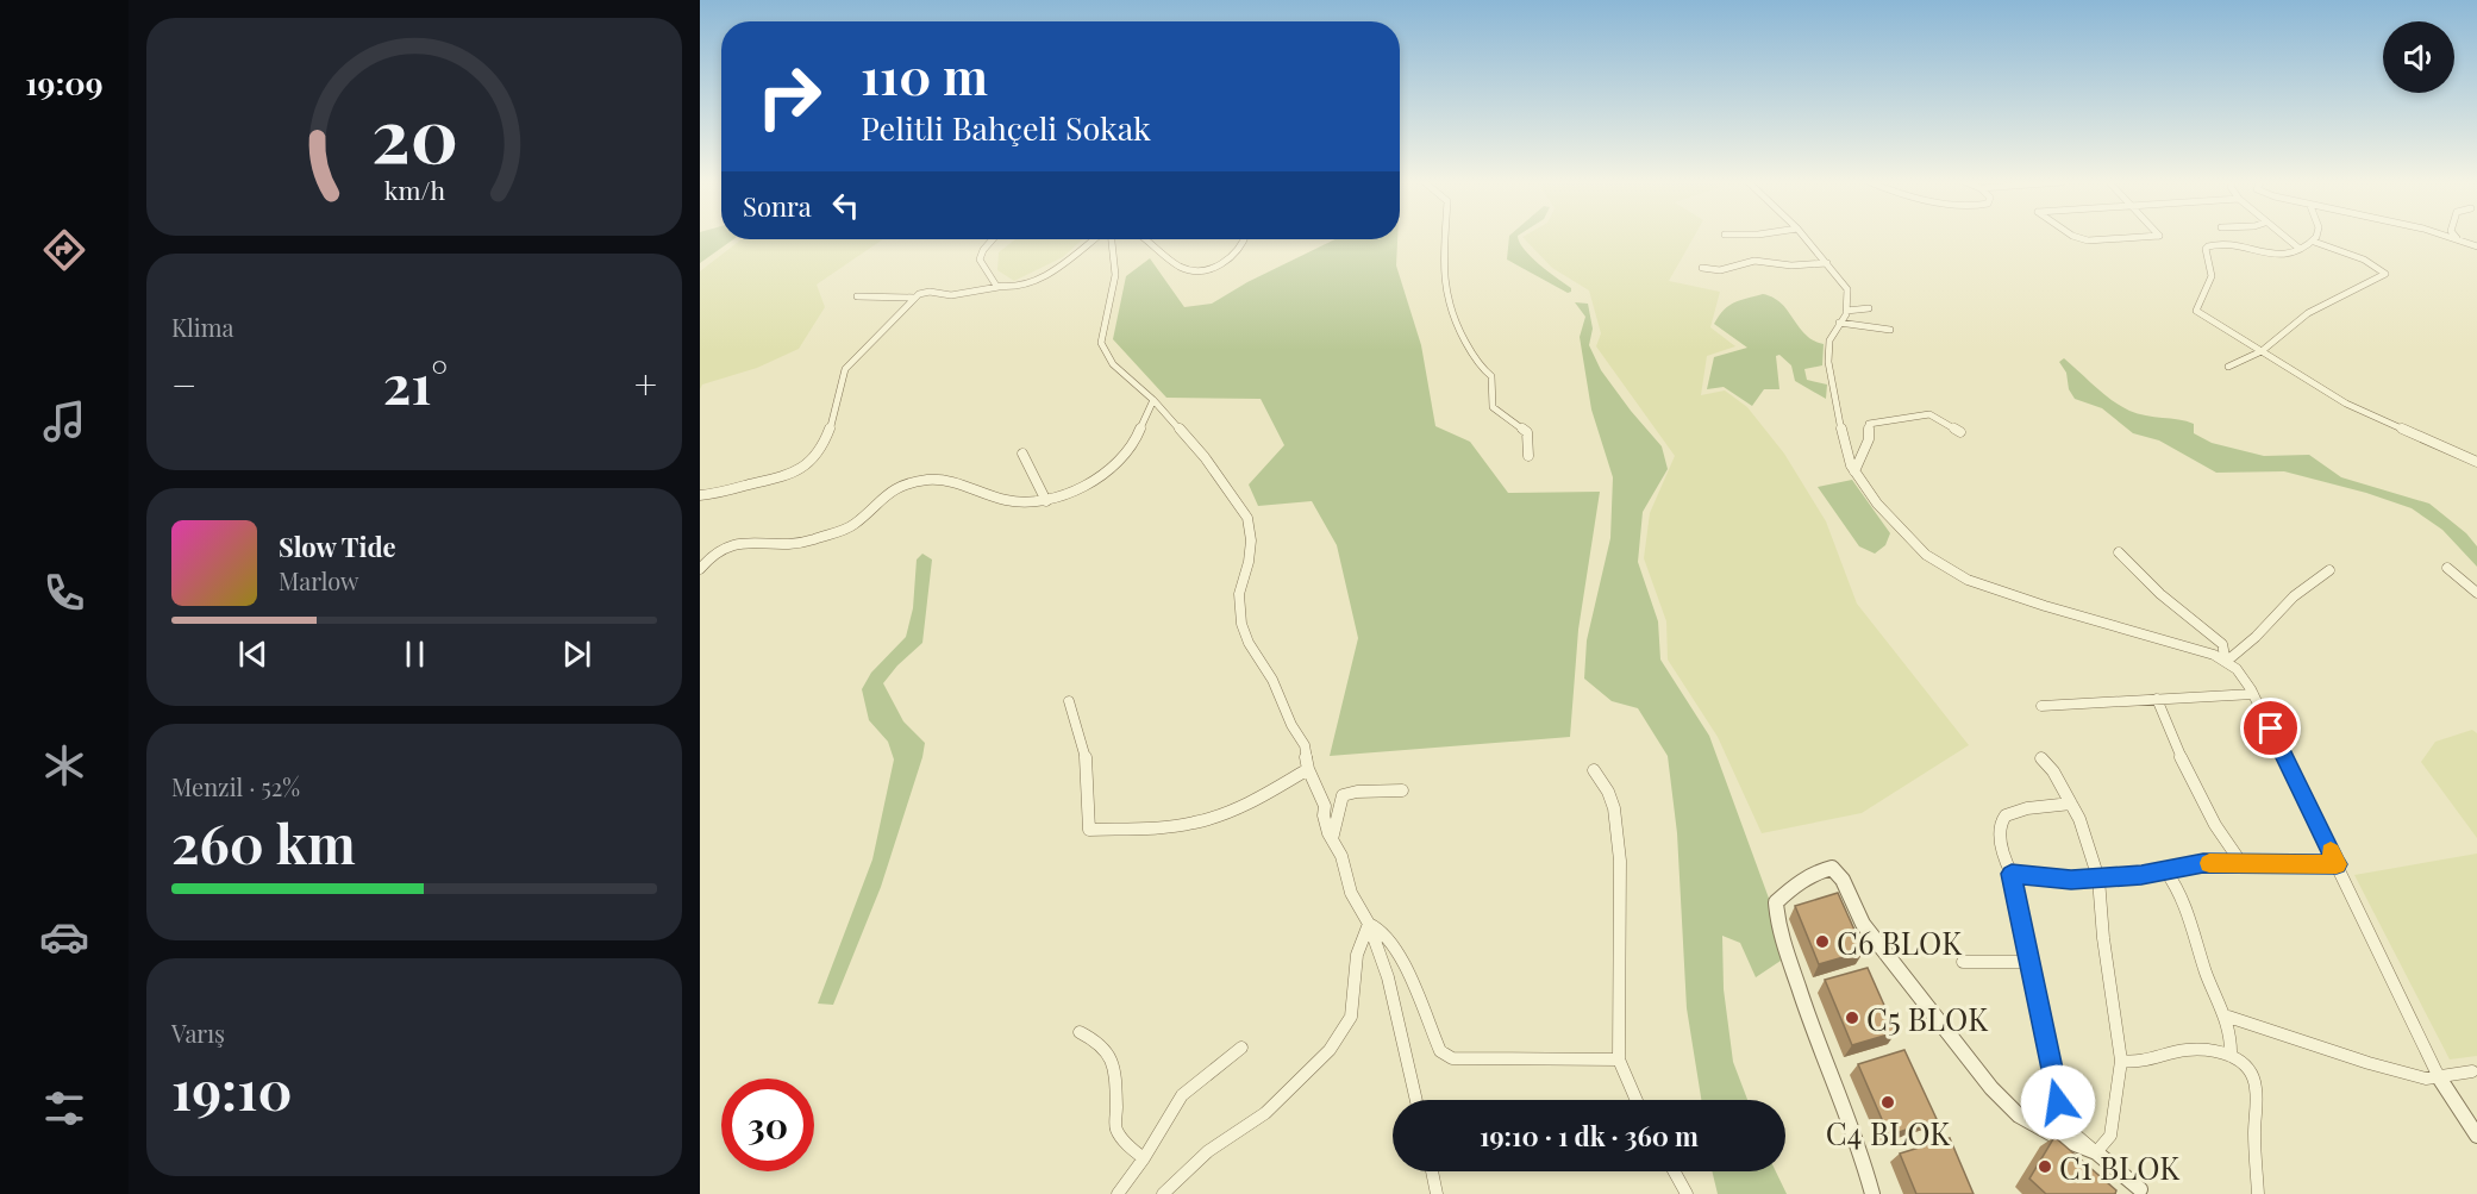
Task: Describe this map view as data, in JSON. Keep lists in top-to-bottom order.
{
  "places": [
    "C6 BLOK",
    "C5 BLOK",
    "C4 BLOK",
    "C1 BLOK"
  ],
  "page": {
    "tabs": "19:09",
    "turn": ["110 m", "Pelitli Bahçeli Sokak"],
    "then": "Sonra",
    "tile": [
      "Klima",
      ["Menzil · 52%", "260 km"],
      ["Varış", "19:10"]
    ],
    "heat": ["−", "21°", "+"],
    "song": ["Slow Tide", "Marlow"],
    "limit": "30",
    "trip": "19:10 · 1 dk · 360 m",
    "gauge": ["20", "km/h"]
  }
}
